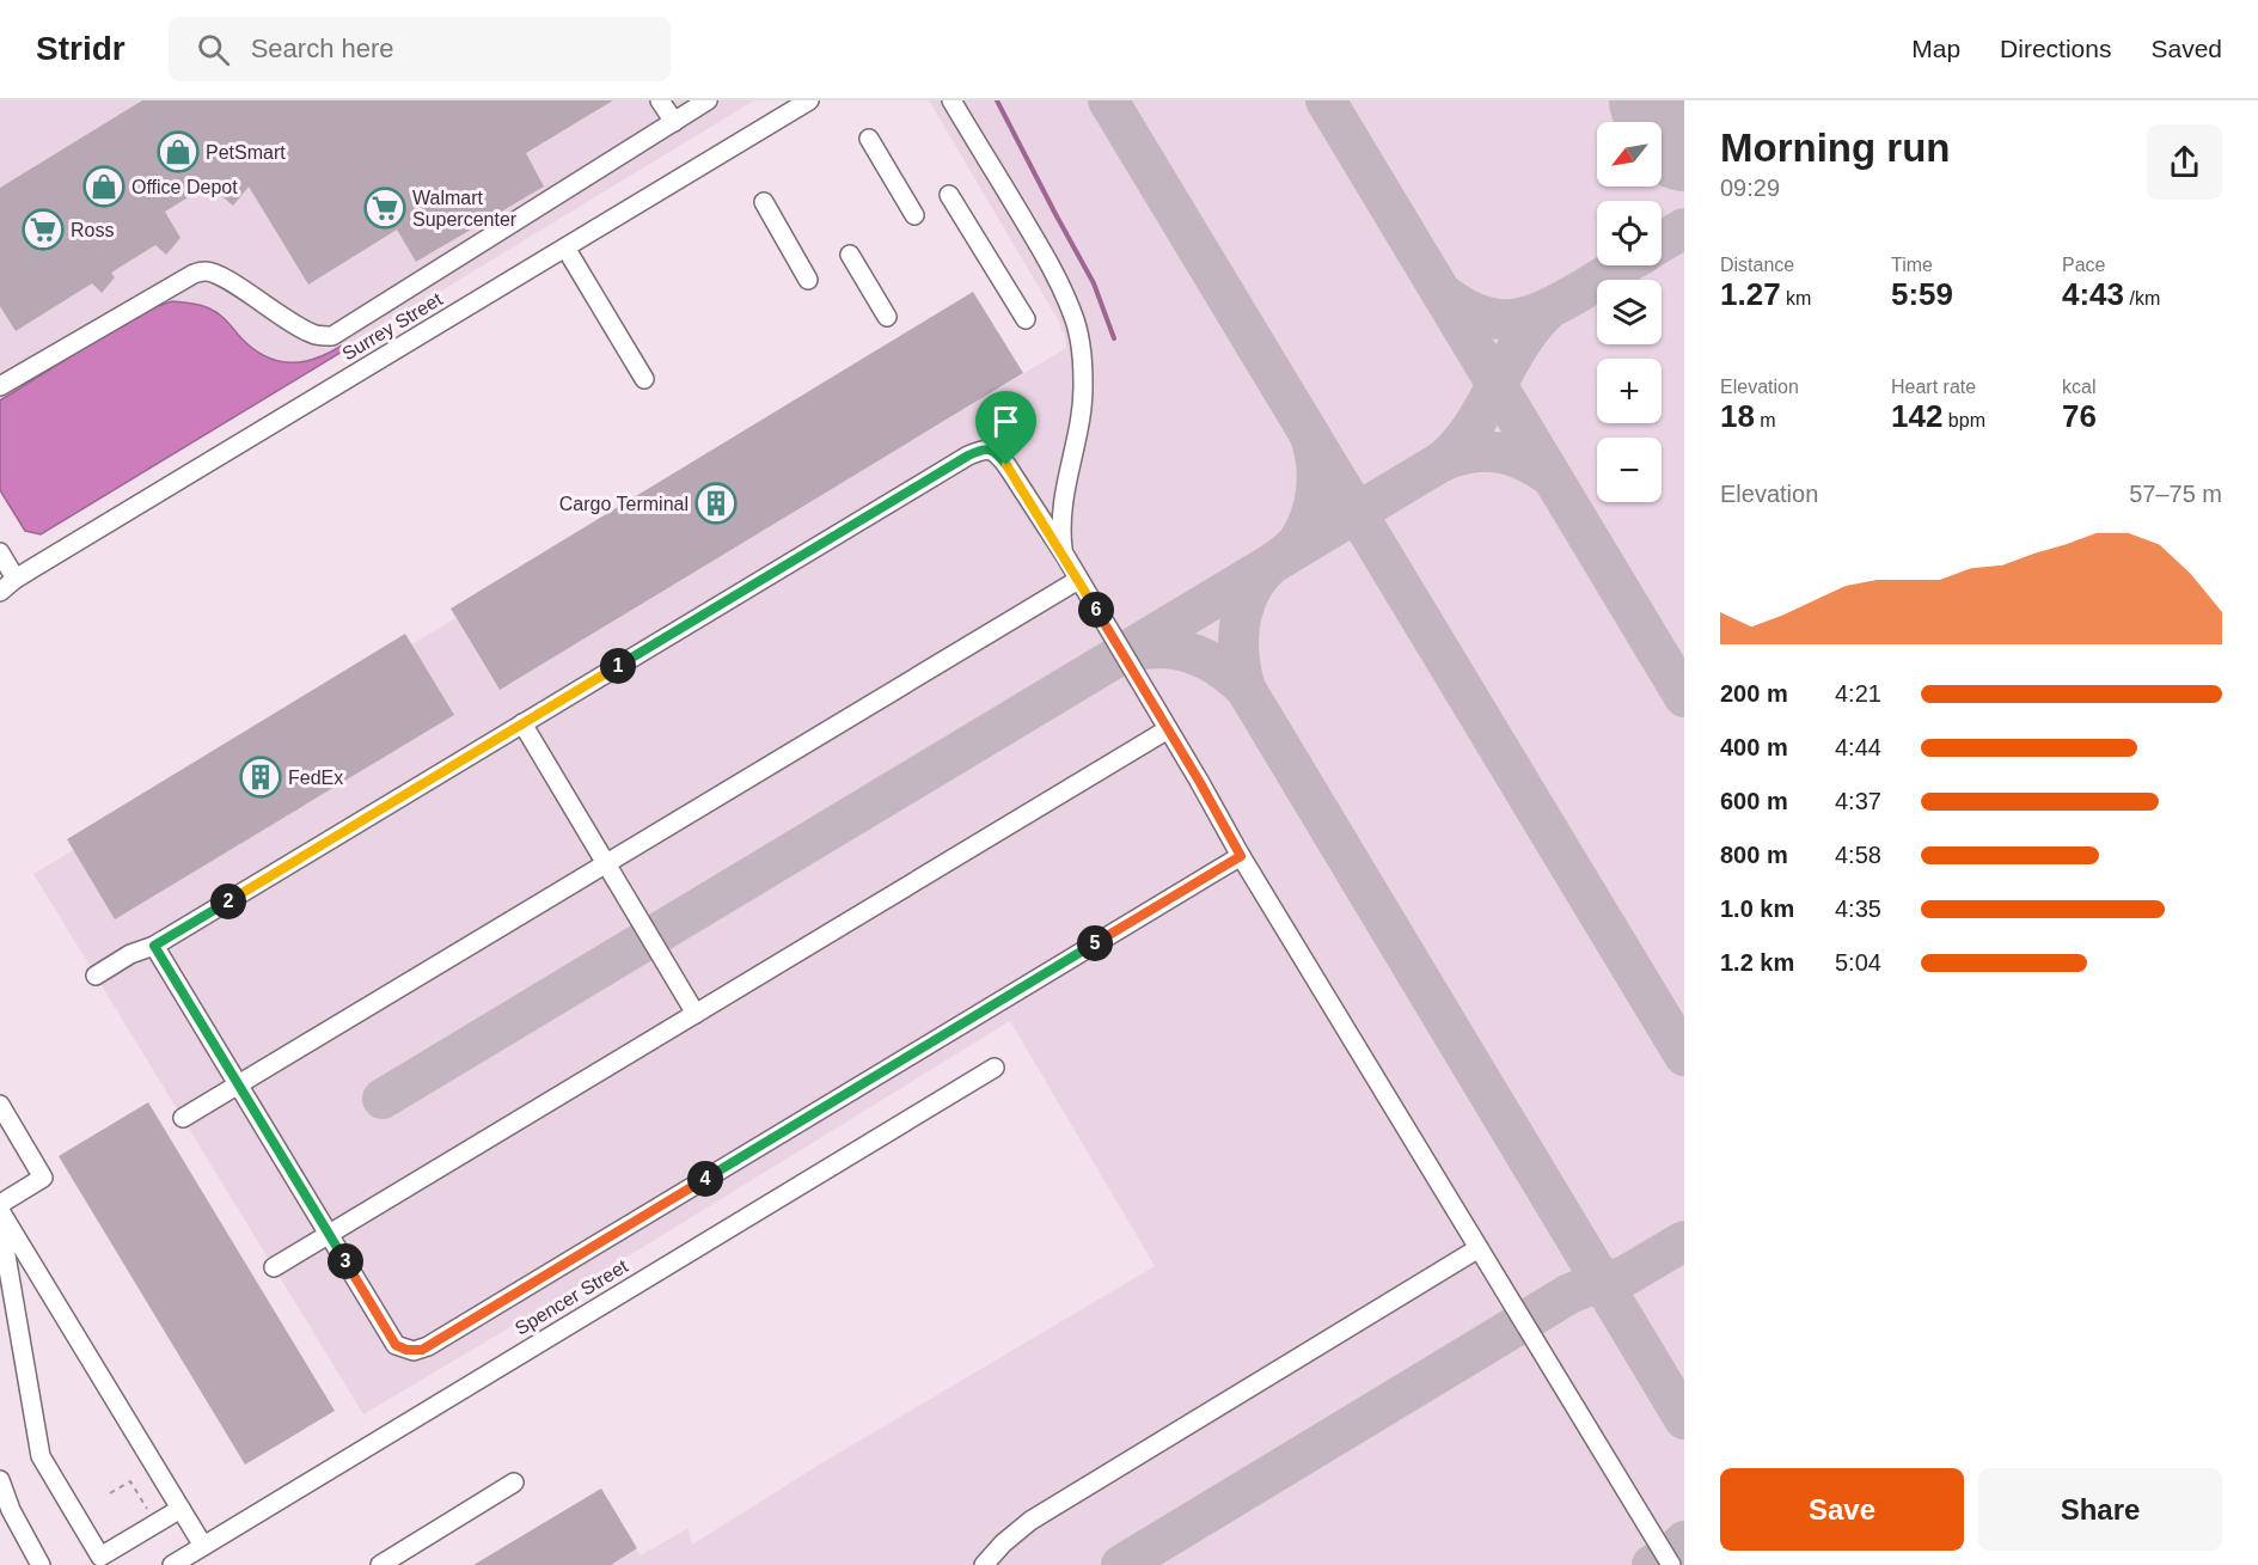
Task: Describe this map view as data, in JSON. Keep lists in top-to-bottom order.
{
  "streets": {
    "street": ["Surrey Street", "Spencer Street"]
  },
  "places": {
    "shop": ["PetSmart", "Office Depot"],
    "supermarket": ["Walmart Supercenter", "Ross"],
    "building": ["Cargo Terminal", "FedEx"]
  },
  "north": "bottom left",
  "page": {
    "header": "Stridr",
    "search": "Search here",
    "nav": ["Map", "Directions", "Saved"],
    "heading": ["Morning run", "09:29"],
    "map_buttons": ["+", "−"],
    "stats": [
      ["Distance", "1.27 km"],
      ["Time", "5:59"],
      ["Pace", "4:43 /km"],
      ["Elevation", "18 m"],
      ["Heart rate", "142 bpm"],
      ["kcal", "76"]
    ],
    "chart": ["Elevation", "57–75 m"],
    "pins": [
      "6",
      "1",
      "2",
      "5",
      "4",
      "3"
    ],
    "list": [
      {
        "name": "200 m",
        "note": "4:21"
      },
      {
        "name": "400 m",
        "note": "4:44"
      },
      {
        "name": "600 m",
        "note": "4:37"
      },
      {
        "name": "800 m",
        "note": "4:58"
      },
      {
        "name": "1.0 km",
        "note": "4:35"
      },
      {
        "name": "1.2 km",
        "note": "5:04"
      }
    ],
    "buttons": ["Save", "Share"]
  }
}
